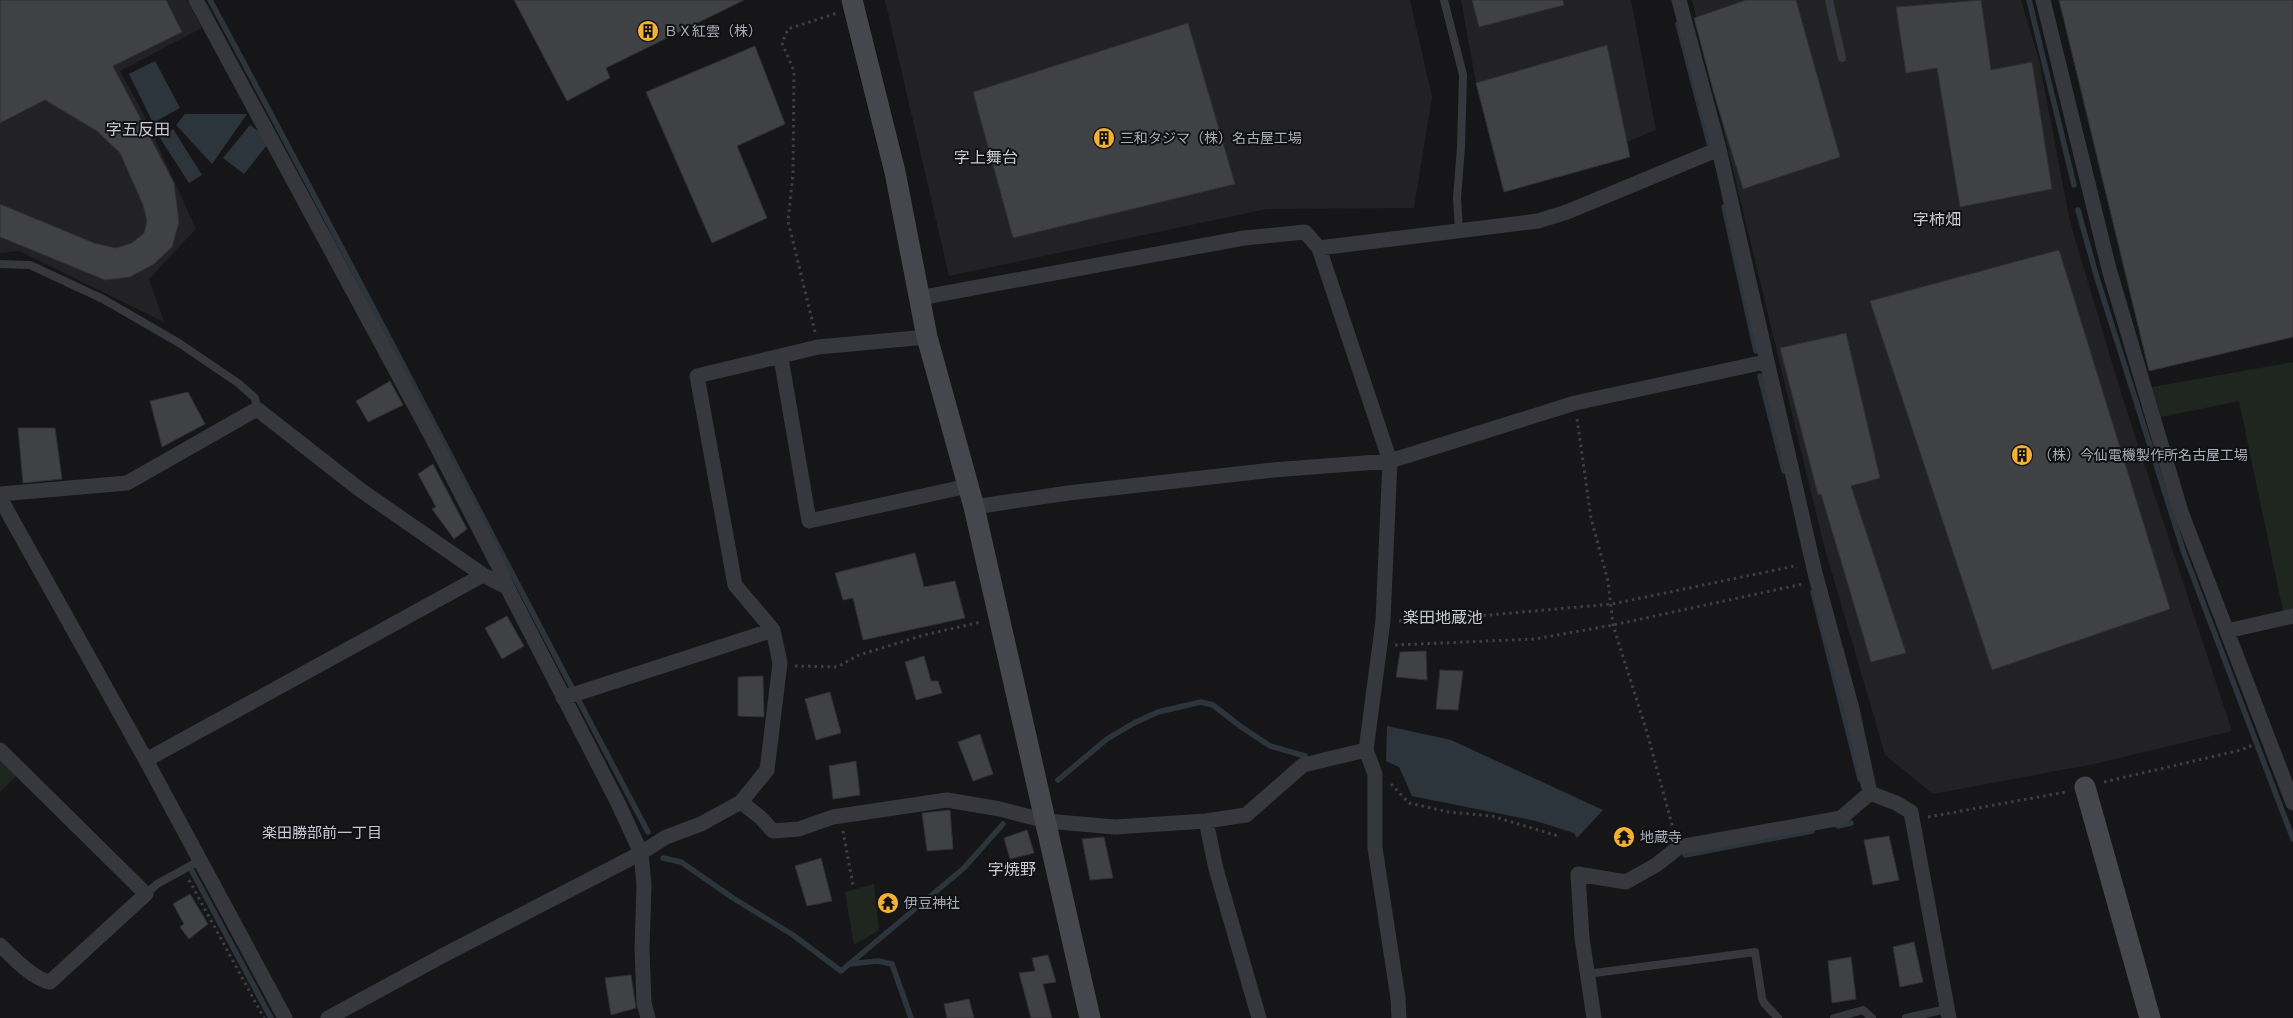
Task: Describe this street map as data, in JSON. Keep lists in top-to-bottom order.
{
  "districts": [
    "字五反田",
    "字上舞台",
    "字柿畑",
    "楽田地蔵池",
    "楽田勝部前一丁目",
    "字焼野"
  ],
  "places": {
    "building": ["ＢＸ紅雲（株）", "三和タジマ（株）名古屋工場", "（株）今仙電機製作所名古屋工場"],
    "temple": ["地蔵寺", "伊豆神社"]
  }
}
